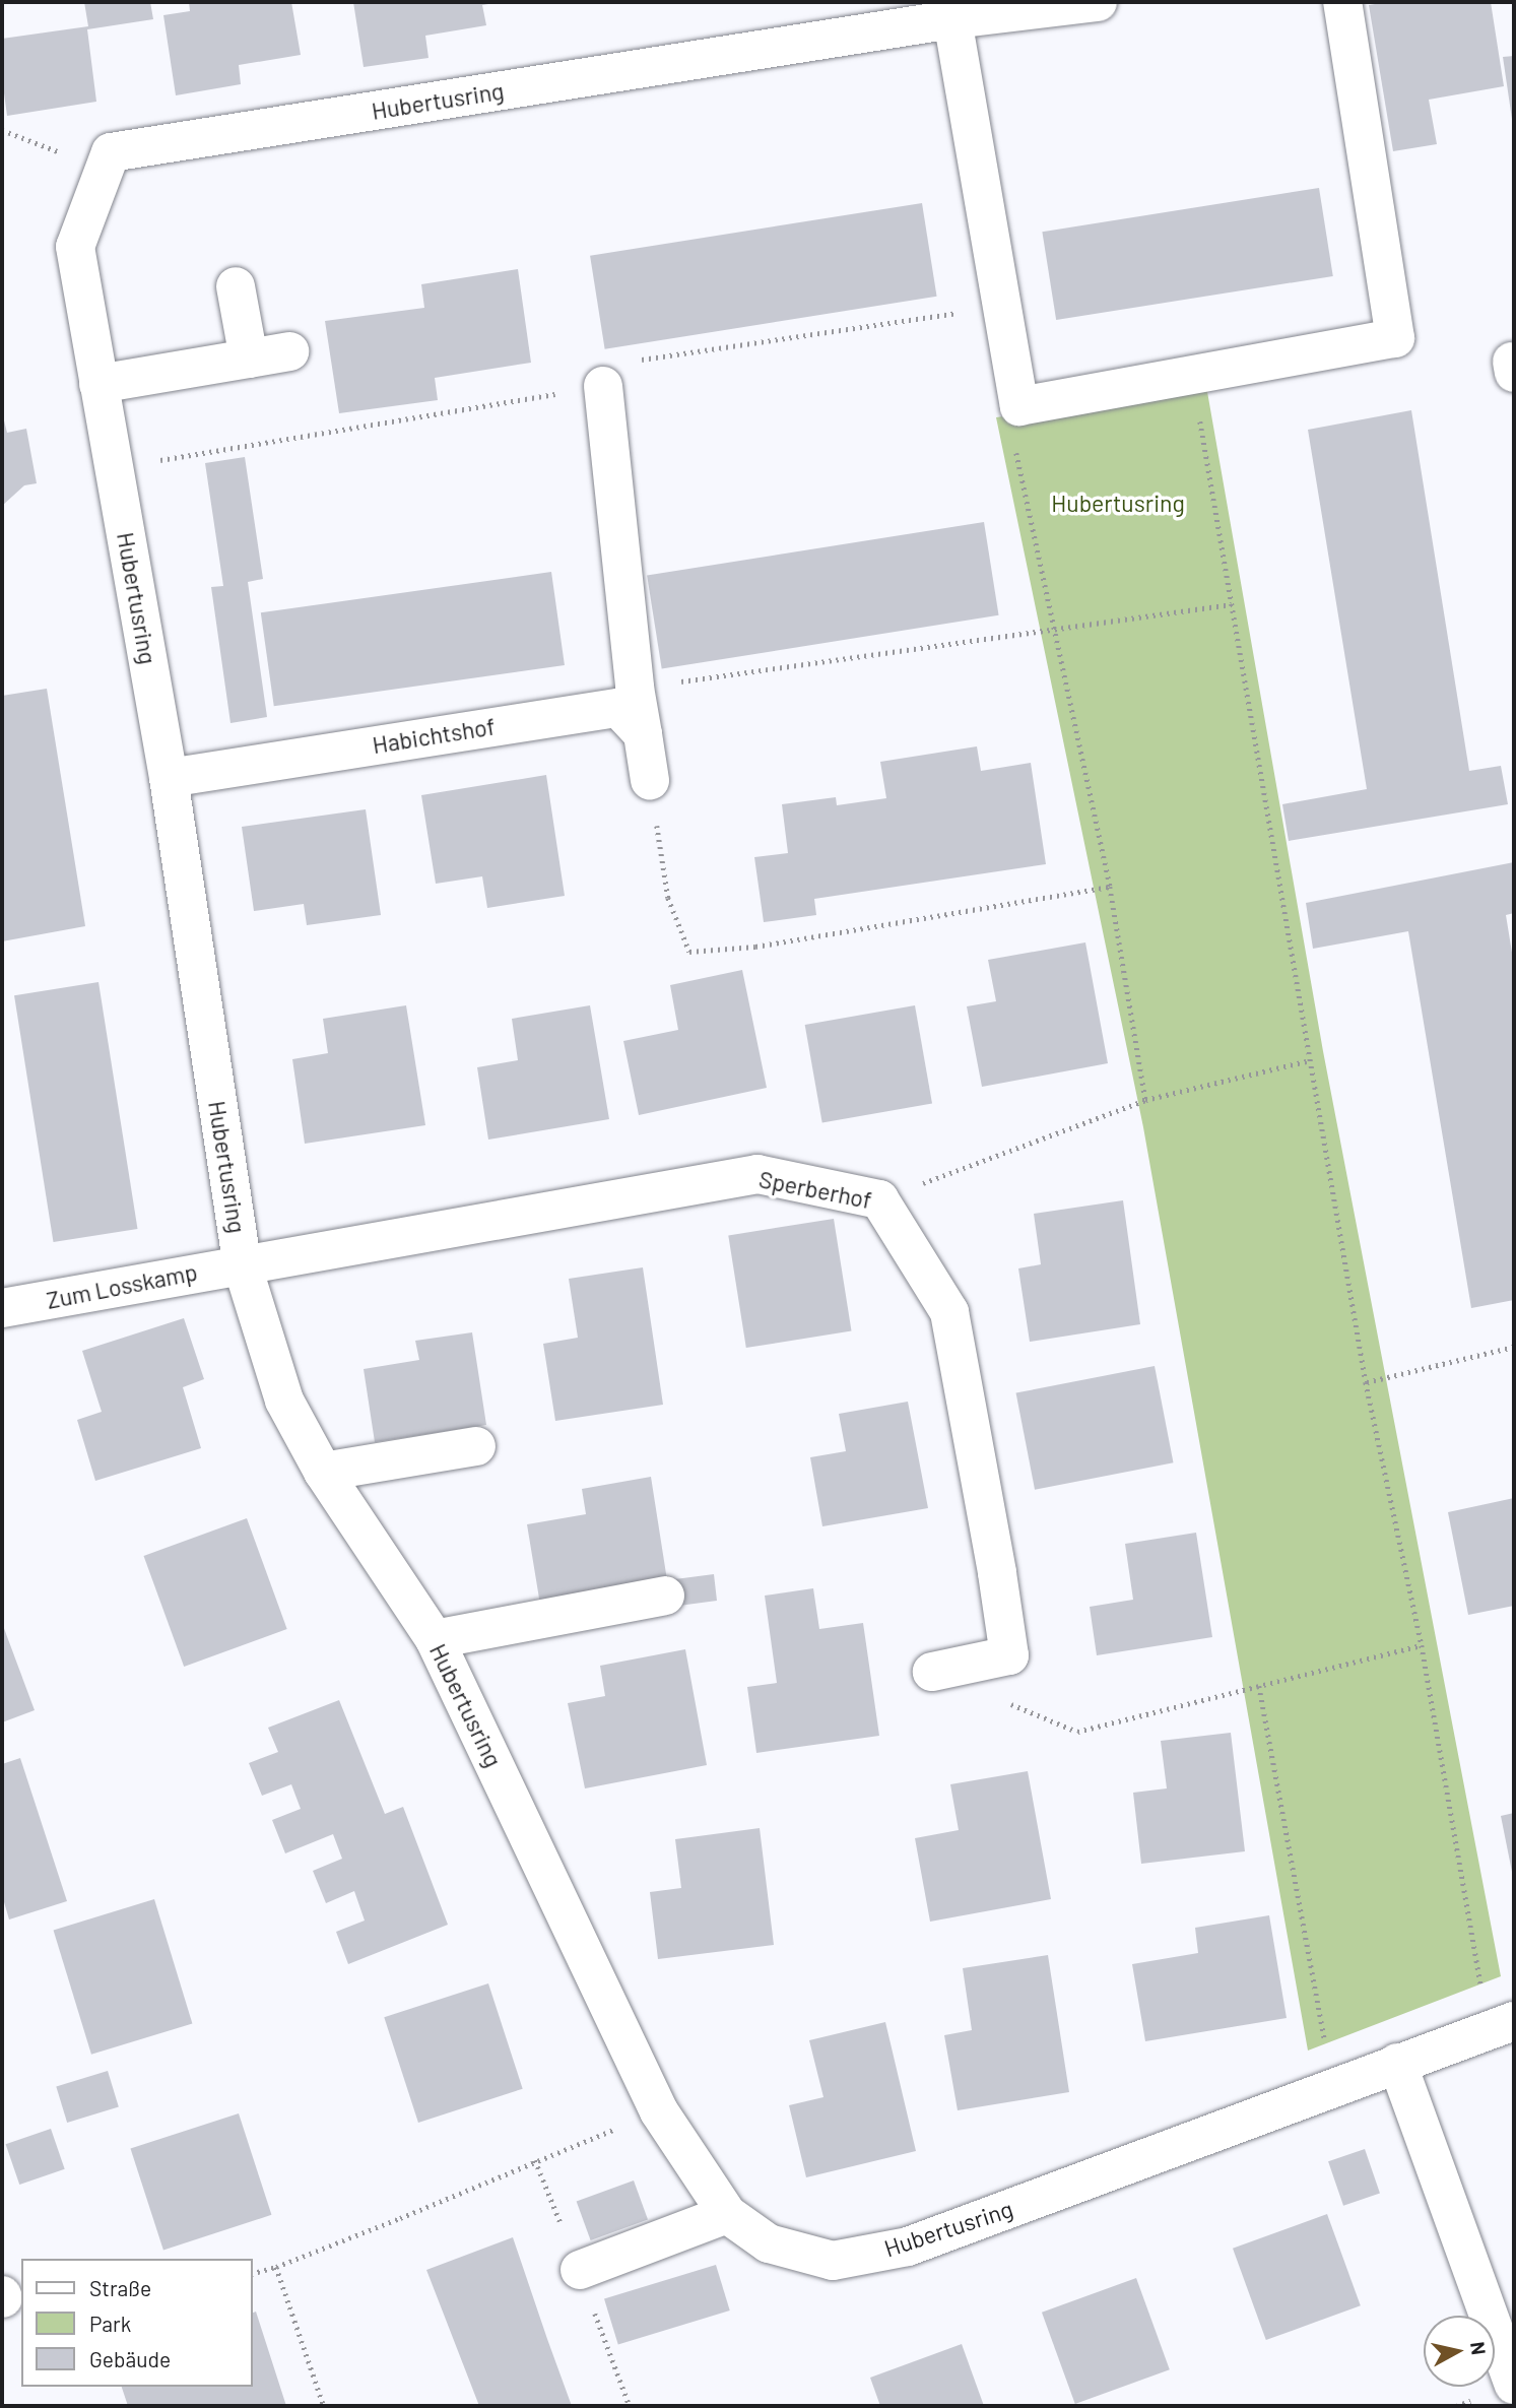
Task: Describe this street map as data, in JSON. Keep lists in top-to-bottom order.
{
  "streets": {
    "street": [
      "Hubertusring",
      "Habichtshof",
      "Sperberhof",
      "Zum Losskamp"
    ]
  },
  "crossings": [
    ["Hubertusring", "Habichtshof"],
    ["Hubertusring", "Sperberhof"],
    ["Hubertusring", "Zum Losskamp"],
    ["Sperberhof", "Zum Losskamp"]
  ],
  "parks": ["Hubertusring"],
  "legend": ["Straße", "Park", "Gebäude"],
  "north": "right"
}
